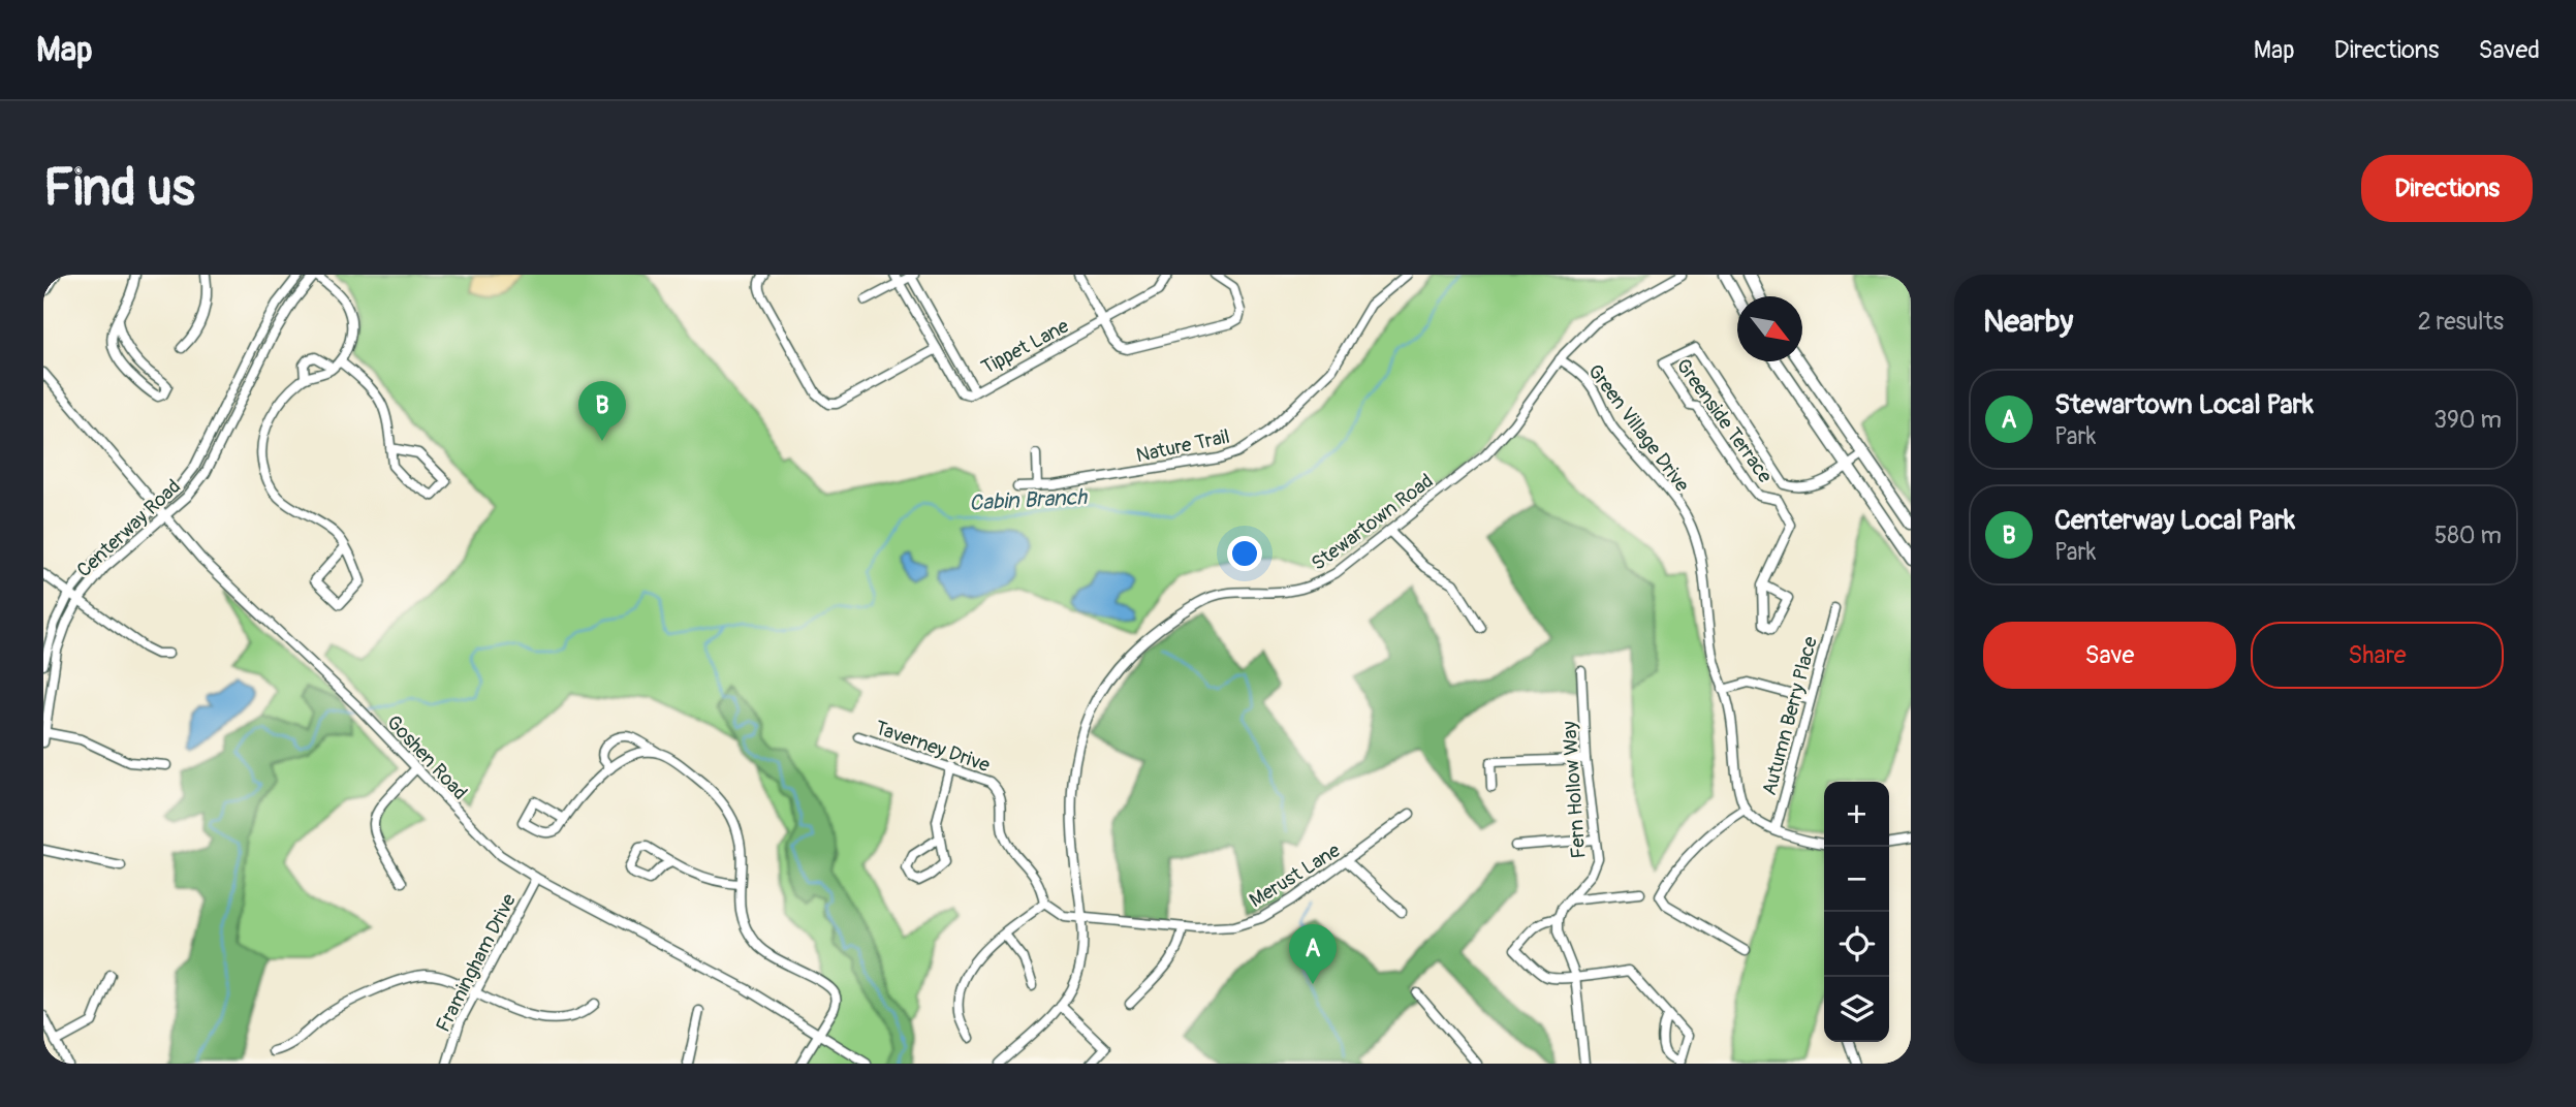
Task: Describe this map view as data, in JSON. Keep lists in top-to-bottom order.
{
  "streets": {
    "street": [
      "Tippet Lane",
      "Greenside Terrace",
      "Green Village Drive",
      "Nature Trail",
      "Stewartown Road",
      "Centerway Road",
      "Autumn Berry Place",
      "Taverney Drive",
      "Goshen Road",
      "Fern Hollow Way",
      "Merust Lane",
      "Framingham Drive"
    ]
  },
  "crossings": [
    ["Green Village Drive", "Stewartown Road"],
    ["Stewartown Road", "Merust Lane"],
    ["Centerway Road", "Goshen Road"],
    ["Goshen Road", "Framingham Drive"]
  ],
  "water": ["Cabin Branch"],
  "north": "bottom right",
  "page": {
    "header": "Map",
    "nav": ["Map", "Directions", "Saved"],
    "buttons": [
      "Directions",
      ["Save", "Share"]
    ],
    "title": "Find us",
    "heading": ["Nearby", "2 results"],
    "list": [
      {
        "mark": "A",
        "name": "Stewartown Local Park",
        "note": "Park",
        "value": "390 m"
      },
      {
        "mark": "B",
        "name": "Centerway Local Park",
        "note": "Park",
        "value": "580 m"
      }
    ],
    "pins": ["B", "A"],
    "map_buttons": ["+", "−"]
  }
}
